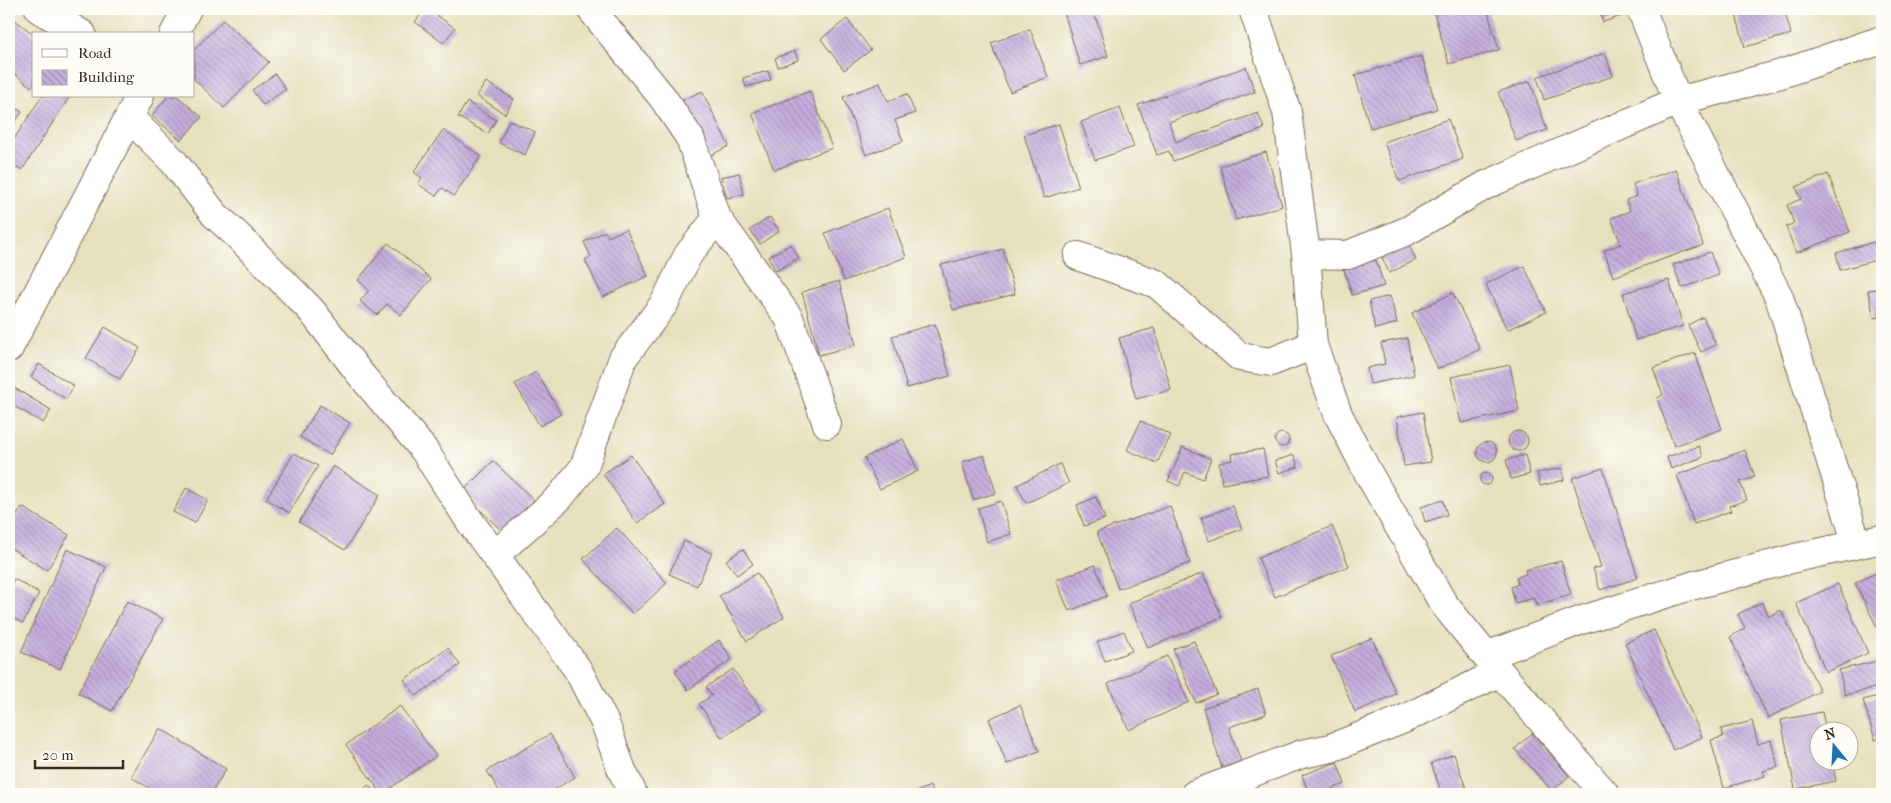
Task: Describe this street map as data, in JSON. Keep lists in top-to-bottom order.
{
  "legend": ["Road", "Building"],
  "scale_bar": "20 m",
  "north": "top"
}
